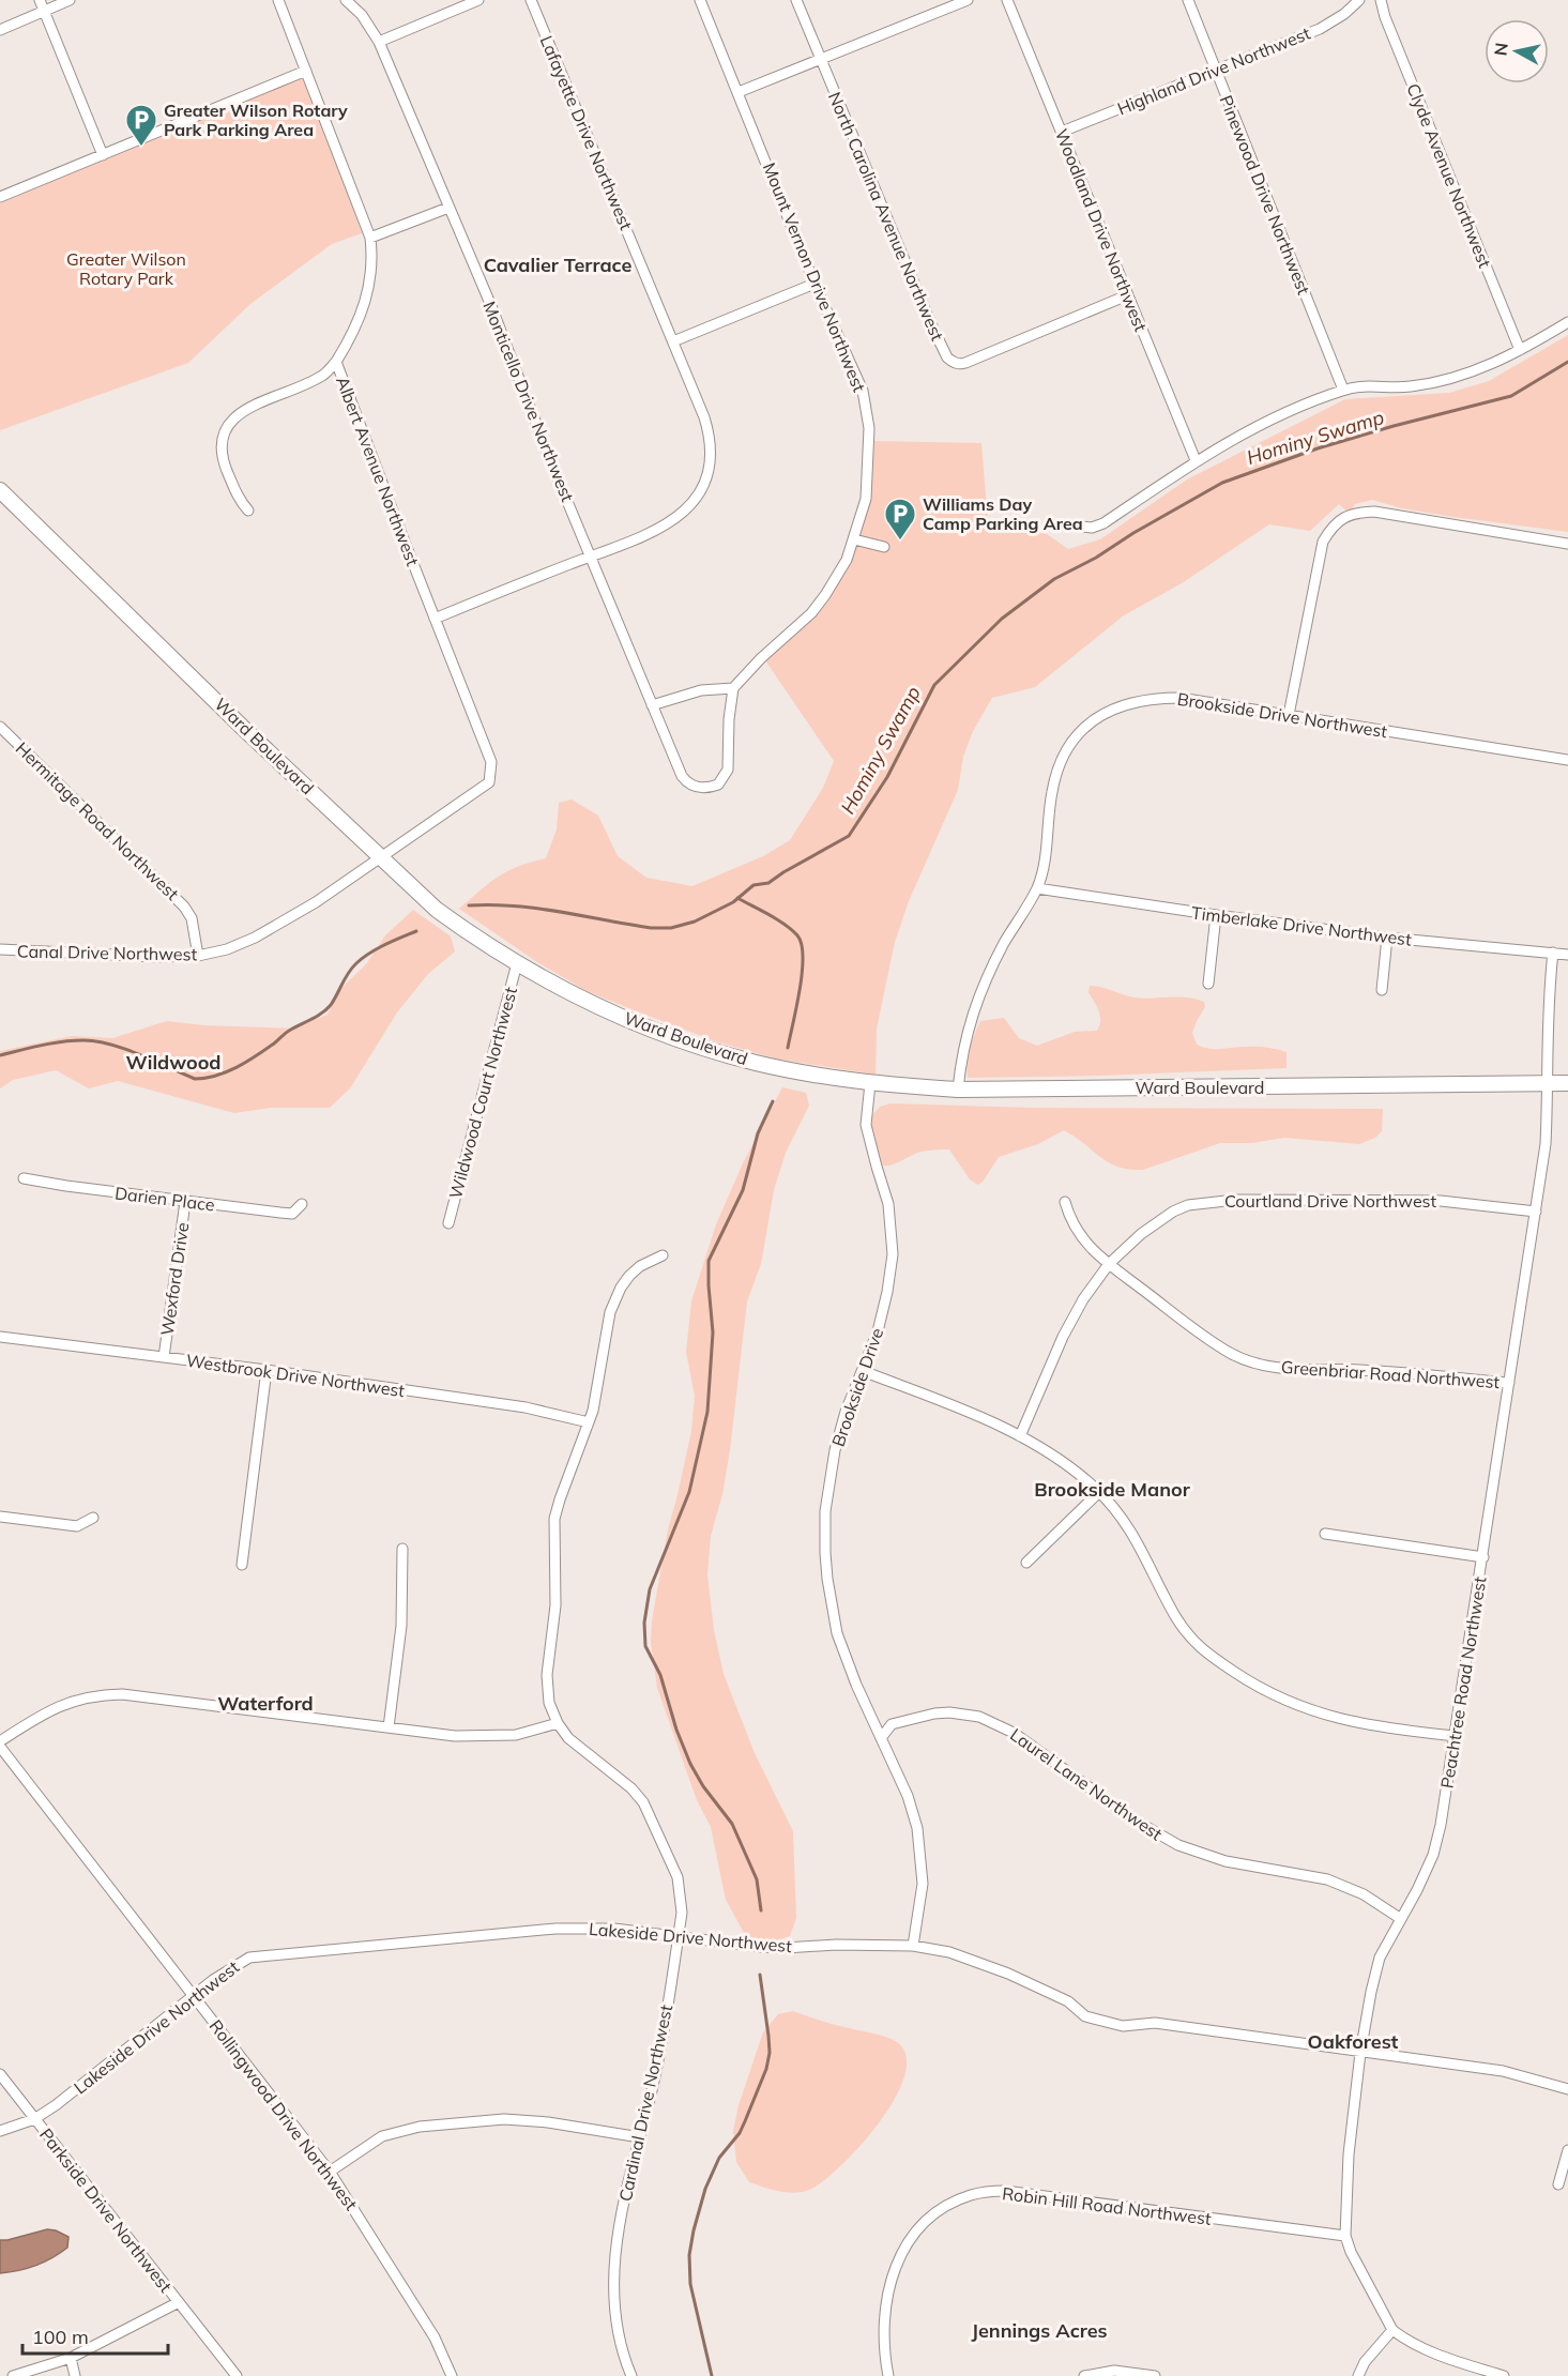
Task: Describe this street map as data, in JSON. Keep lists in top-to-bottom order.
{
  "streets": {
    "main road": ["Ward Boulevard"],
    "street": [
      "Highland Drive Northwest",
      "Lafayette Drive Northwest",
      "Clyde Avenue Northwest",
      "Pinewood Drive Northwest",
      "North Carolina Avenue Northwest",
      "Woodland Drive Northwest",
      "Mount Vernon Drive Northwest",
      "Monticello Drive Northwest",
      "Albert Avenue Northwest",
      "Brookside Drive Northwest",
      "Hermitage Road Northwest",
      "Timberlake Drive Northwest",
      "Canal Drive Northwest",
      "Wildwood Court Northwest",
      "Darien Place",
      "Courtland Drive Northwest",
      "Wexford Drive",
      "Greenbriar Road Northwest",
      "Westbrook Drive Northwest",
      "Brookside Drive",
      "Peachtree Road Northwest",
      "Laurel Lane Northwest",
      "Lakeside Drive Northwest",
      "Cardinal Drive Northwest",
      "Rollingwood Drive Northwest",
      "Robin Hill Road Northwest",
      "Parkside Drive Northwest"
    ]
  },
  "crossings": [
    ["Highland Drive Northwest", "Pinewood Drive Northwest"],
    ["Highland Drive Northwest", "Woodland Drive Northwest"],
    ["Lafayette Drive Northwest", "Monticello Drive Northwest"],
    ["Lafayette Drive Northwest", "Albert Avenue Northwest"],
    ["North Carolina Avenue Northwest", "Woodland Drive Northwest"],
    ["Mount Vernon Drive Northwest", "Monticello Drive Northwest"],
    ["Albert Avenue Northwest", "Ward Boulevard"],
    ["Albert Avenue Northwest", "Canal Drive Northwest"],
    ["Brookside Drive Northwest", "Ward Boulevard"],
    ["Brookside Drive Northwest", "Timberlake Drive Northwest"],
    ["Ward Boulevard", "Canal Drive Northwest"],
    ["Ward Boulevard", "Wildwood Court Northwest"],
    ["Ward Boulevard", "Brookside Drive"],
    ["Ward Boulevard", "Peachtree Road Northwest"],
    ["Hermitage Road Northwest", "Canal Drive Northwest"],
    ["Timberlake Drive Northwest", "Peachtree Road Northwest"],
    ["Darien Place", "Wexford Drive"],
    ["Courtland Drive Northwest", "Greenbriar Road Northwest"],
    ["Courtland Drive Northwest", "Peachtree Road Northwest"],
    ["Wexford Drive", "Westbrook Drive Northwest"],
    ["Greenbriar Road Northwest", "Peachtree Road Northwest"],
    ["Westbrook Drive Northwest", "Cardinal Drive Northwest"],
    ["Brookside Drive", "Laurel Lane Northwest"],
    ["Brookside Drive", "Lakeside Drive Northwest"],
    ["Peachtree Road Northwest", "Laurel Lane Northwest"],
    ["Peachtree Road Northwest", "Lakeside Drive Northwest"],
    ["Peachtree Road Northwest", "Robin Hill Road Northwest"],
    ["Lakeside Drive Northwest", "Cardinal Drive Northwest"],
    ["Lakeside Drive Northwest", "Rollingwood Drive Northwest"],
    ["Lakeside Drive Northwest", "Parkside Drive Northwest"]
  ],
  "districts": [
    "Cavalier Terrace",
    "Wildwood",
    "Brookside Manor",
    "Waterford",
    "Oakforest",
    "Jennings Acres"
  ],
  "water": ["Hominy Swamp"],
  "parks": ["Greater Wilson Rotary Park"],
  "places": {
    "parking": ["Greater Wilson Rotary Park Parking Area", "Williams Day Camp Parking Area"]
  },
  "scale_bar": "100 m",
  "north": "left"
}
